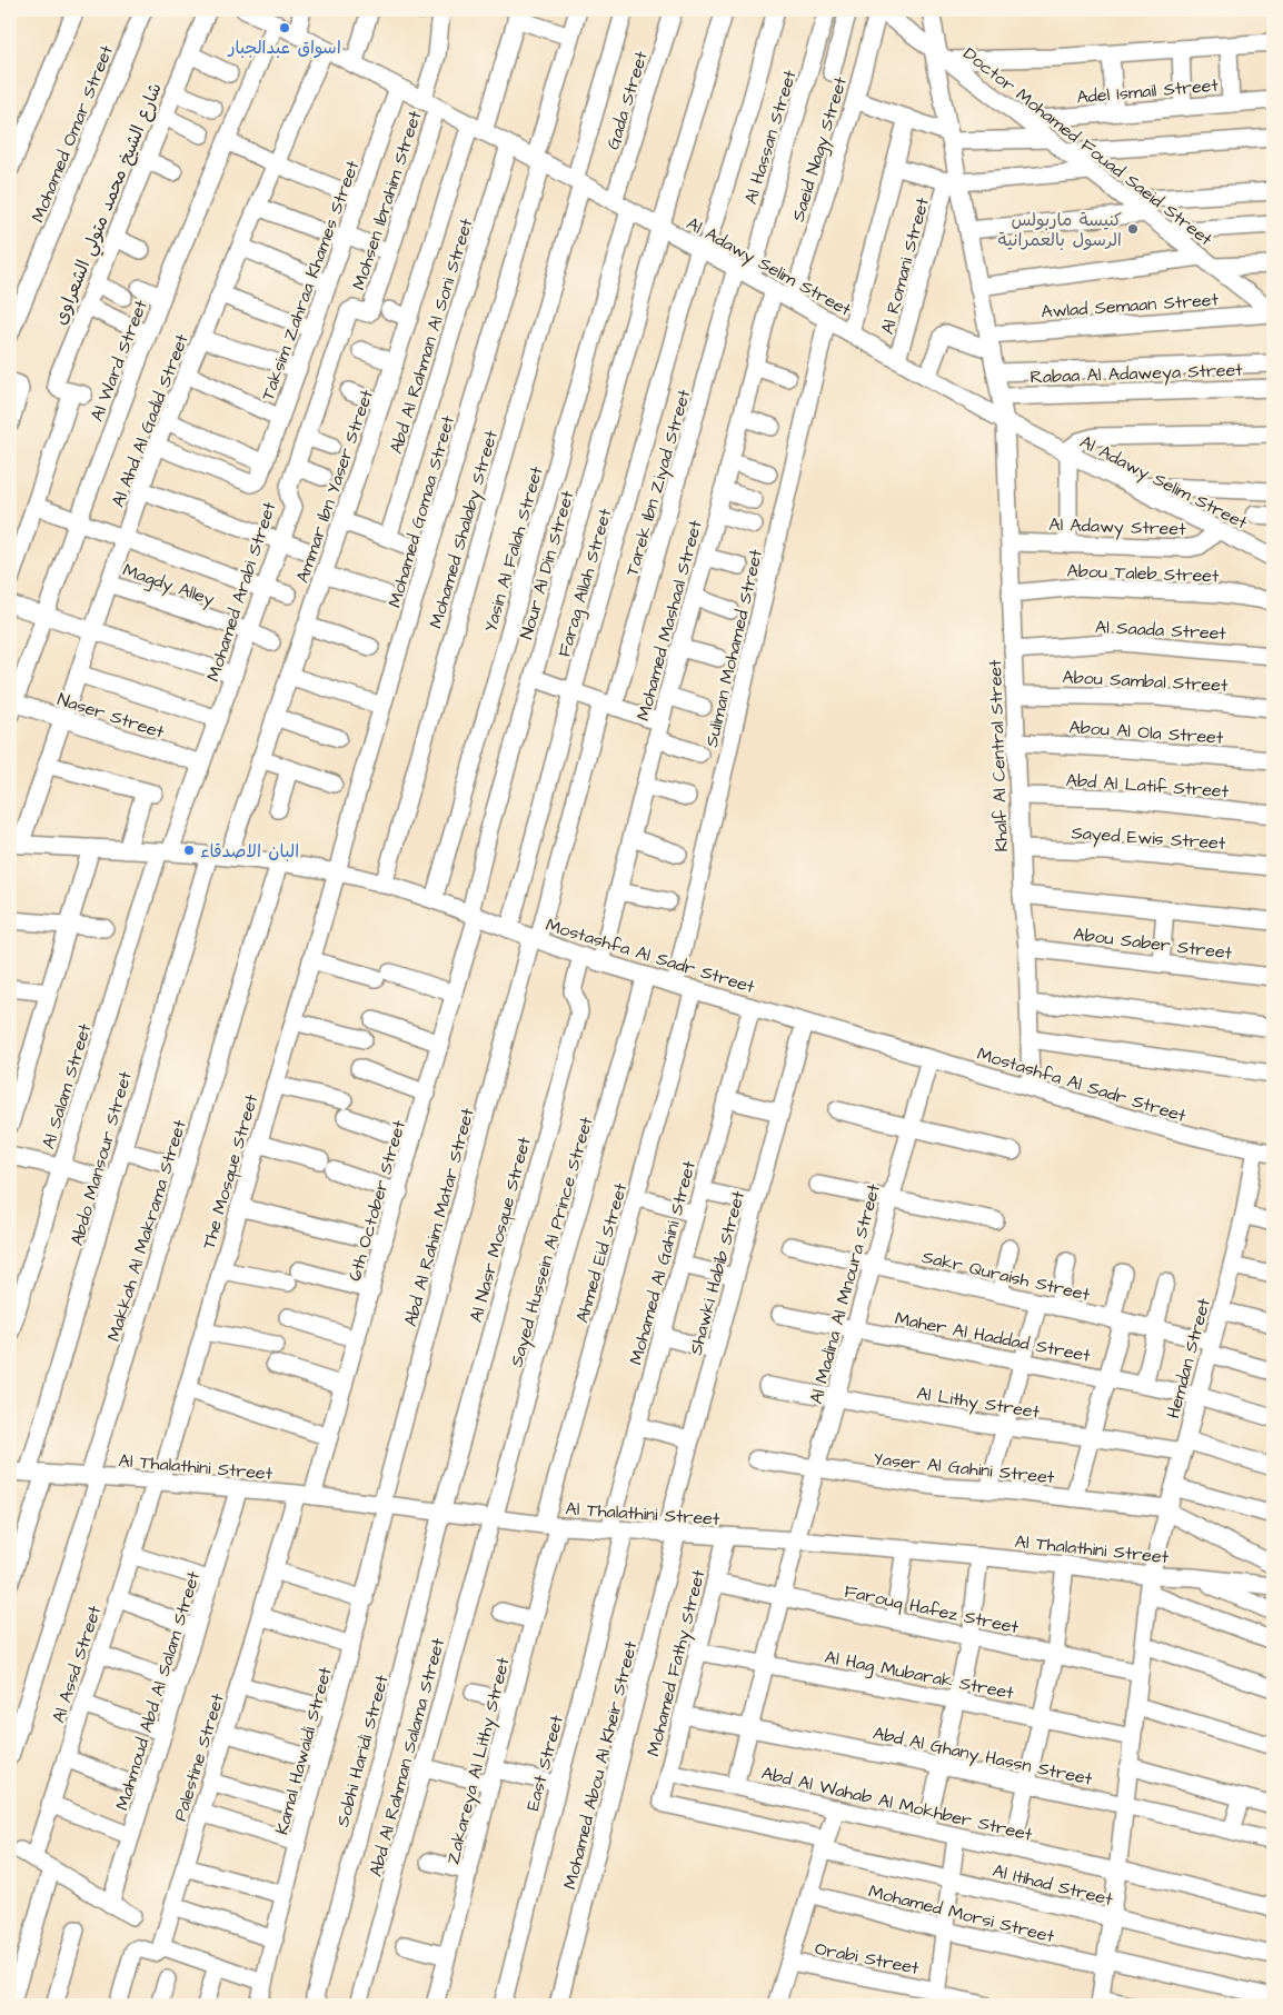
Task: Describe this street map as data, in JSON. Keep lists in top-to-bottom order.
{
  "streets": {
    "street": [
      "Adel Ismail Street",
      "Gada Street",
      "Mohamed Omar Street",
      "Al Hassan Street",
      "Doctor Mohamed Fouad Saeid Street",
      "Saeid Nagy Street",
      "Mohsen Ibrahim Street",
      "شارع الشيخ محمد متولي الشعراوى",
      "Al Adawy Selim Street",
      "Al Romani Street",
      "Taksim Zahraa Khames Street",
      "Awlad Semaan Street",
      "Abd Al Rahman Al Soni Street",
      "Al Ward Street",
      "Rabaa Al Adaweya Street",
      "Al Ahd Al Gadid Street",
      "Tarek Ibn Ziyad Street",
      "Ammar Ibn Yaser Street",
      "Mohamed Gomaa Street",
      "Al Adawy Street",
      "Mohamed Shalaby Street",
      "Yasin Al Falah Street",
      "Nour Al Din Street",
      "Abou Taleb Street",
      "Farag Allah Street",
      "Magdy Alley",
      "Mohamed Arabi Street",
      "Mohamed Mashaal Street",
      "Al Saada Street",
      "Suliman Mohamed Street",
      "Abou Sambal Street",
      "Naser Street",
      "Abou Al Ola Street",
      "Khalf Al Central Street",
      "Abd Al Latif Street",
      "Sayed Ewis Street",
      "Abou Saber Street",
      "Mostashfa Al Sadr Street",
      "Al Salam Street",
      "Abdo Mansour Street",
      "The Mosque Street",
      "6th October Street",
      "Abd Al Rahim Matar Street",
      "Al Nasr Mosque Street",
      "Makkah Al Makrama Street",
      "Sayed Hussein Al Prince Street",
      "Ahmed Eid Street",
      "Mohamed Al Gahini Street",
      "Shawki Habib Street",
      "Sakr Quraish Street",
      "Al Madina Al Mnoura Street",
      "Maher Al Haddad Street",
      "Hemdan Street",
      "Al Lithy Street",
      "Al Thalathini Street",
      "Yaser Al Gahini Street",
      "Farouq Hafez Street",
      "Mohamed Fathy Street",
      "Al Assd Street",
      "Al Hag Mubarak Street",
      "Mahmoud Abd Al Salam Street",
      "Kamal Hawaidi Street",
      "Sobhi Haridi Street",
      "Abd Al Ghany Hassn Street",
      "Palestine Street",
      "Abd Al Rahman Salama Street",
      "Zakareya Al Lithy Street",
      "East Street",
      "Mohamed Abou Al Kheir Street",
      "Abd Al Wahab Al Mokhber Street",
      "Al Itihad Street",
      "Mohamed Morsi Street",
      "Orabi Street"
    ]
  },
  "crossings": [
    ["Adel Ismail Street", "Doctor Mohamed Fouad Saeid Street"],
    ["Gada Street", "Al Adawy Selim Street"],
    ["Al Hassan Street", "Al Adawy Selim Street"],
    ["Doctor Mohamed Fouad Saeid Street", "Saeid Nagy Street"],
    ["Doctor Mohamed Fouad Saeid Street", "Awlad Semaan Street"],
    ["Doctor Mohamed Fouad Saeid Street", "Khalf Al Central Street"],
    ["Saeid Nagy Street", "Al Adawy Selim Street"],
    ["Mohsen Ibrahim Street", "Al Adawy Selim Street"],
    ["Mohsen Ibrahim Street", "Mohamed Arabi Street"],
    ["Al Adawy Selim Street", "Al Romani Street"],
    ["Al Adawy Selim Street", "Taksim Zahraa Khames Street"],
    ["Al Adawy Selim Street", "Abd Al Rahman Al Soni Street"],
    ["Al Adawy Selim Street", "Al Ward Street"],
    ["Al Adawy Selim Street", "Al Ahd Al Gadid Street"],
    ["Al Adawy Selim Street", "Tarek Ibn Ziyad Street"],
    ["Al Adawy Selim Street", "Ammar Ibn Yaser Street"],
    ["Al Adawy Selim Street", "Mohamed Gomaa Street"],
    ["Al Adawy Selim Street", "Al Adawy Street"],
    ["Al Adawy Selim Street", "Mohamed Shalaby Street"],
    ["Al Adawy Selim Street", "Yasin Al Falah Street"],
    ["Al Adawy Selim Street", "Nour Al Din Street"],
    ["Al Adawy Selim Street", "Farag Allah Street"],
    ["Al Adawy Selim Street", "Mohamed Mashaal Street"],
    ["Al Adawy Selim Street", "Suliman Mohamed Street"],
    ["Al Adawy Selim Street", "Khalf Al Central Street"],
    ["Al Romani Street", "Khalf Al Central Street"],
    ["Taksim Zahraa Khames Street", "Al Ahd Al Gadid Street"],
    ["Awlad Semaan Street", "Khalf Al Central Street"],
    ["Al Ward Street", "Naser Street"],
    ["Rabaa Al Adaweya Street", "Khalf Al Central Street"],
    ["Al Ahd Al Gadid Street", "Magdy Alley"],
    ["Al Ahd Al Gadid Street", "Naser Street"],
    ["Al Ahd Al Gadid Street", "Mostashfa Al Sadr Street"],
    ["Tarek Ibn Ziyad Street", "Mostashfa Al Sadr Street"],
    ["Tarek Ibn Ziyad Street", "Abd Al Rahim Matar Street"],
    ["Ammar Ibn Yaser Street", "Mostashfa Al Sadr Street"],
    ["Mohamed Gomaa Street", "Mostashfa Al Sadr Street"],
    ["Mohamed Gomaa Street", "The Mosque Street"],
    ["Al Adawy Street", "Khalf Al Central Street"],
    ["Mohamed Shalaby Street", "Mostashfa Al Sadr Street"],
    ["Yasin Al Falah Street", "Mostashfa Al Sadr Street"],
    ["Nour Al Din Street", "Mostashfa Al Sadr Street"],
    ["Nour Al Din Street", "6th October Street"],
    ["Abou Taleb Street", "Khalf Al Central Street"],
    ["Farag Allah Street", "Mostashfa Al Sadr Street"],
    ["Magdy Alley", "Mohamed Arabi Street"],
    ["Mohamed Arabi Street", "Naser Street"],
    ["Mohamed Arabi Street", "Mostashfa Al Sadr Street"],
    ["Mohamed Arabi Street", "Al Salam Street"],
    ["Mohamed Mashaal Street", "Mostashfa Al Sadr Street"],
    ["Al Saada Street", "Khalf Al Central Street"],
    ["Suliman Mohamed Street", "Mostashfa Al Sadr Street"],
    ["Abou Sambal Street", "Khalf Al Central Street"],
    ["Abou Al Ola Street", "Khalf Al Central Street"],
    ["Khalf Al Central Street", "Abd Al Latif Street"],
    ["Khalf Al Central Street", "Sayed Ewis Street"],
    ["Khalf Al Central Street", "Abou Saber Street"],
    ["Khalf Al Central Street", "Mostashfa Al Sadr Street"],
    ["Mostashfa Al Sadr Street", "Al Salam Street"],
    ["Mostashfa Al Sadr Street", "Abdo Mansour Street"],
    ["Mostashfa Al Sadr Street", "The Mosque Street"],
    ["Mostashfa Al Sadr Street", "6th October Street"],
    ["Mostashfa Al Sadr Street", "Abd Al Rahim Matar Street"],
    ["Mostashfa Al Sadr Street", "Al Nasr Mosque Street"],
    ["Mostashfa Al Sadr Street", "Makkah Al Makrama Street"],
    ["Mostashfa Al Sadr Street", "Sayed Hussein Al Prince Street"],
    ["Mostashfa Al Sadr Street", "Ahmed Eid Street"],
    ["Mostashfa Al Sadr Street", "Mohamed Al Gahini Street"],
    ["Mostashfa Al Sadr Street", "Shawki Habib Street"],
    ["Mostashfa Al Sadr Street", "Al Madina Al Mnoura Street"],
    ["Mostashfa Al Sadr Street", "Hemdan Street"],
    ["Abdo Mansour Street", "Al Thalathini Street"],
    ["The Mosque Street", "Al Thalathini Street"],
    ["The Mosque Street", "Al Assd Street"],
    ["6th October Street", "Al Thalathini Street"],
    ["6th October Street", "Palestine Street"],
    ["Abd Al Rahim Matar Street", "Al Thalathini Street"],
    ["Abd Al Rahim Matar Street", "Kamal Hawaidi Street"],
    ["Al Nasr Mosque Street", "Al Thalathini Street"],
    ["Al Nasr Mosque Street", "Sobhi Haridi Street"],
    ["Makkah Al Makrama Street", "Al Thalathini Street"],
    ["Sayed Hussein Al Prince Street", "Al Thalathini Street"],
    ["Sayed Hussein Al Prince Street", "Abd Al Rahman Salama Street"],
    ["Ahmed Eid Street", "Al Thalathini Street"],
    ["Ahmed Eid Street", "Zakareya Al Lithy Street"],
    ["Mohamed Al Gahini Street", "Al Thalathini Street"],
    ["Mohamed Al Gahini Street", "East Street"],
    ["Shawki Habib Street", "Al Thalathini Street"],
    ["Shawki Habib Street", "Mohamed Abou Al Kheir Street"],
    ["Sakr Quraish Street", "Al Madina Al Mnoura Street"],
    ["Sakr Quraish Street", "Hemdan Street"],
    ["Al Madina Al Mnoura Street", "Maher Al Haddad Street"],
    ["Al Madina Al Mnoura Street", "Al Lithy Street"],
    ["Al Madina Al Mnoura Street", "Al Thalathini Street"],
    ["Al Madina Al Mnoura Street", "Yaser Al Gahini Street"],
    ["Al Madina Al Mnoura Street", "Farouq Hafez Street"],
    ["Al Madina Al Mnoura Street", "Al Hag Mubarak Street"],
    ["Al Madina Al Mnoura Street", "Abd Al Ghany Hassn Street"],
    ["Al Madina Al Mnoura Street", "Abd Al Wahab Al Mokhber Street"],
    ["Maher Al Haddad Street", "Hemdan Street"],
    ["Hemdan Street", "Al Lithy Street"],
    ["Hemdan Street", "Al Thalathini Street"],
    ["Hemdan Street", "Yaser Al Gahini Street"],
    ["Hemdan Street", "Farouq Hafez Street"],
    ["Hemdan Street", "Al Hag Mubarak Street"],
    ["Hemdan Street", "Abd Al Ghany Hassn Street"],
    ["Hemdan Street", "Abd Al Wahab Al Mokhber Street"],
    ["Hemdan Street", "Al Itihad Street"],
    ["Hemdan Street", "Mohamed Morsi Street"],
    ["Al Thalathini Street", "Mohamed Fathy Street"],
    ["Al Thalathini Street", "Al Assd Street"],
    ["Al Thalathini Street", "Mahmoud Abd Al Salam Street"],
    ["Al Thalathini Street", "Kamal Hawaidi Street"],
    ["Al Thalathini Street", "Sobhi Haridi Street"],
    ["Al Thalathini Street", "Palestine Street"],
    ["Al Thalathini Street", "Abd Al Rahman Salama Street"],
    ["Al Thalathini Street", "Zakareya Al Lithy Street"],
    ["Al Thalathini Street", "East Street"],
    ["Al Thalathini Street", "Mohamed Abou Al Kheir Street"],
    ["Farouq Hafez Street", "Mohamed Fathy Street"],
    ["Mohamed Fathy Street", "Al Hag Mubarak Street"],
    ["Mohamed Fathy Street", "Abd Al Ghany Hassn Street"],
    ["Mohamed Fathy Street", "Abd Al Wahab Al Mokhber Street"],
    ["Mohamed Fathy Street", "Al Itihad Street"]
  ],
  "places": ["اسواق عبدالجبار", "كنيسة ماربولس الرسول بالعمرانية", "البان الاصدقاء"]
}
